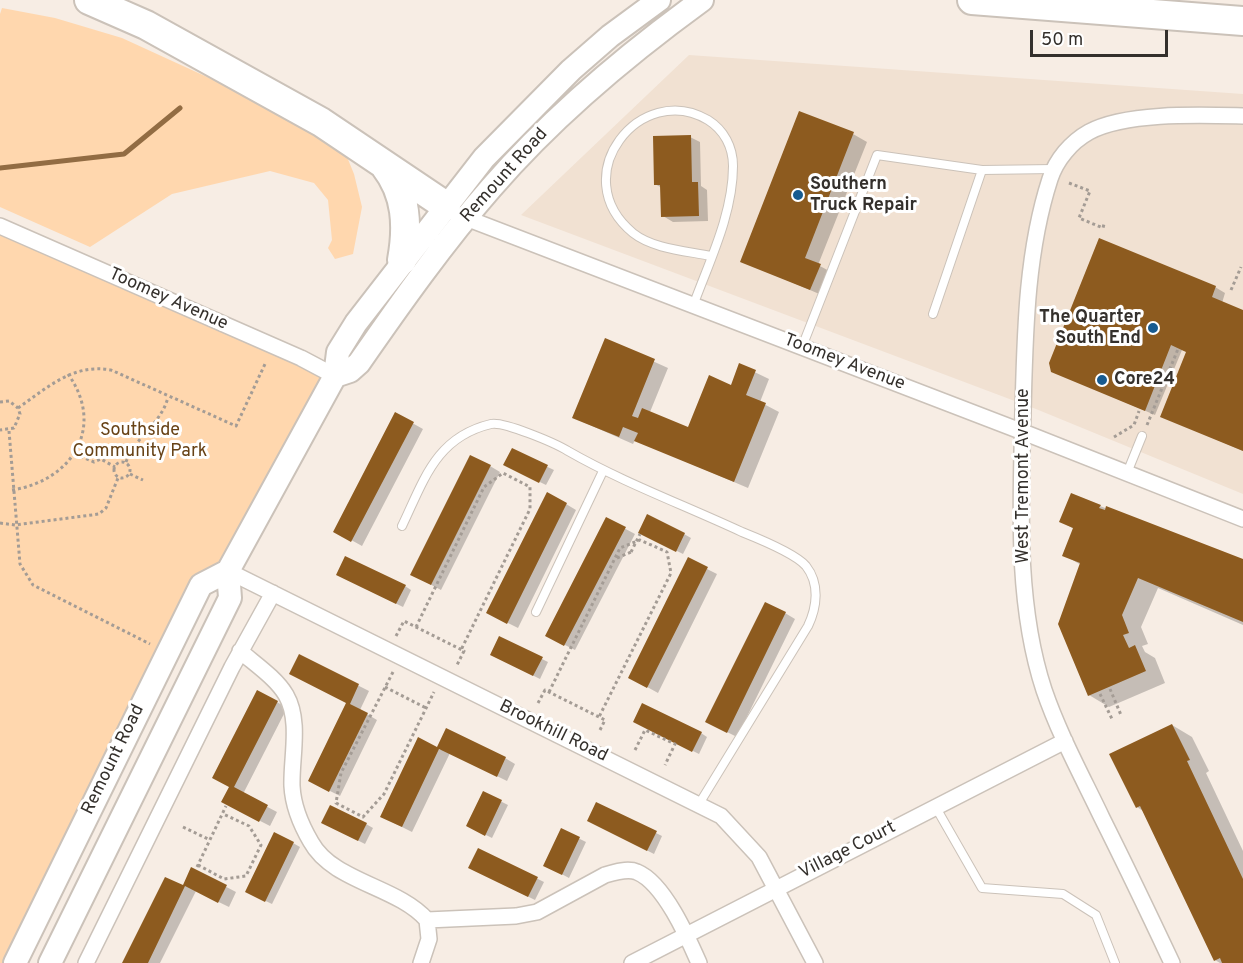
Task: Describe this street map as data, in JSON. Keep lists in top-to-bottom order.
{
  "streets": {
    "main road": ["Remount Road"],
    "street": [
      "Toomey Avenue",
      "West Tremont Avenue",
      "Brookhill Road",
      "Village Court"
    ]
  },
  "crossings": [
    ["Remount Road", "Toomey Avenue"],
    ["Remount Road", "Brookhill Road"],
    ["Toomey Avenue", "West Tremont Avenue"],
    ["West Tremont Avenue", "Village Court"],
    ["Brookhill Road", "Village Court"]
  ],
  "parks": ["Southside Community Park"],
  "places": ["Southern Truck Repair", "The Quarter South End", "Core24"],
  "scale_bar": "50 m"
}
